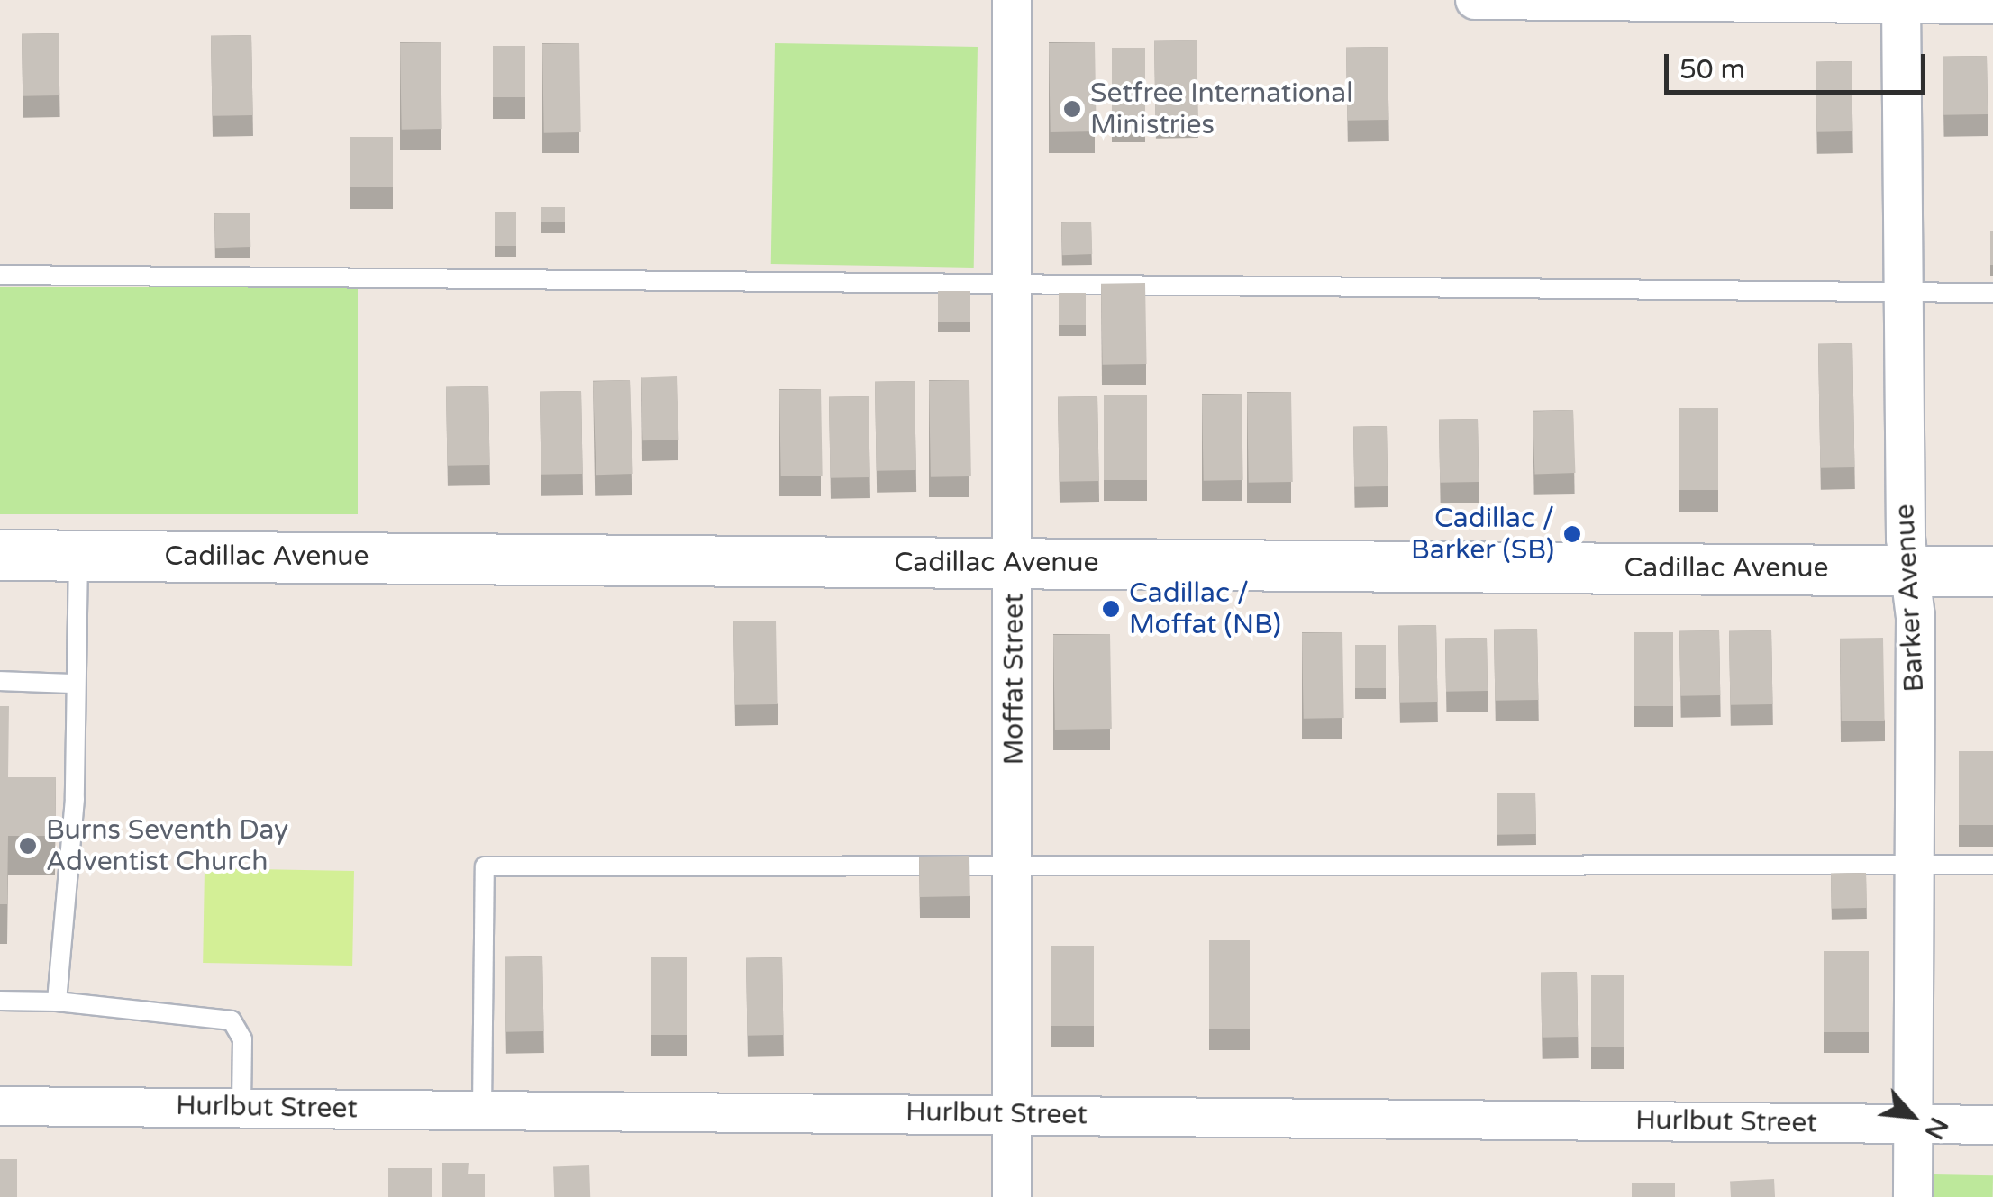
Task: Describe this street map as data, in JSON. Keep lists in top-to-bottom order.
{
  "streets": {
    "main road": ["Cadillac Avenue"],
    "street": ["Barker Avenue", "Moffat Street", "Hurlbut Street"]
  },
  "crossings": [
    ["Cadillac Avenue", "Barker Avenue"],
    ["Cadillac Avenue", "Moffat Street"],
    ["Barker Avenue", "Hurlbut Street"],
    ["Moffat Street", "Hurlbut Street"]
  ],
  "places": [
    "Setfree International Ministries",
    "Cadillac / Barker (SB)",
    "Cadillac / Moffat (NB)",
    "Burns Seventh Day Adventist Church"
  ],
  "scale_bar": "50 m",
  "north": "bottom right"
}
